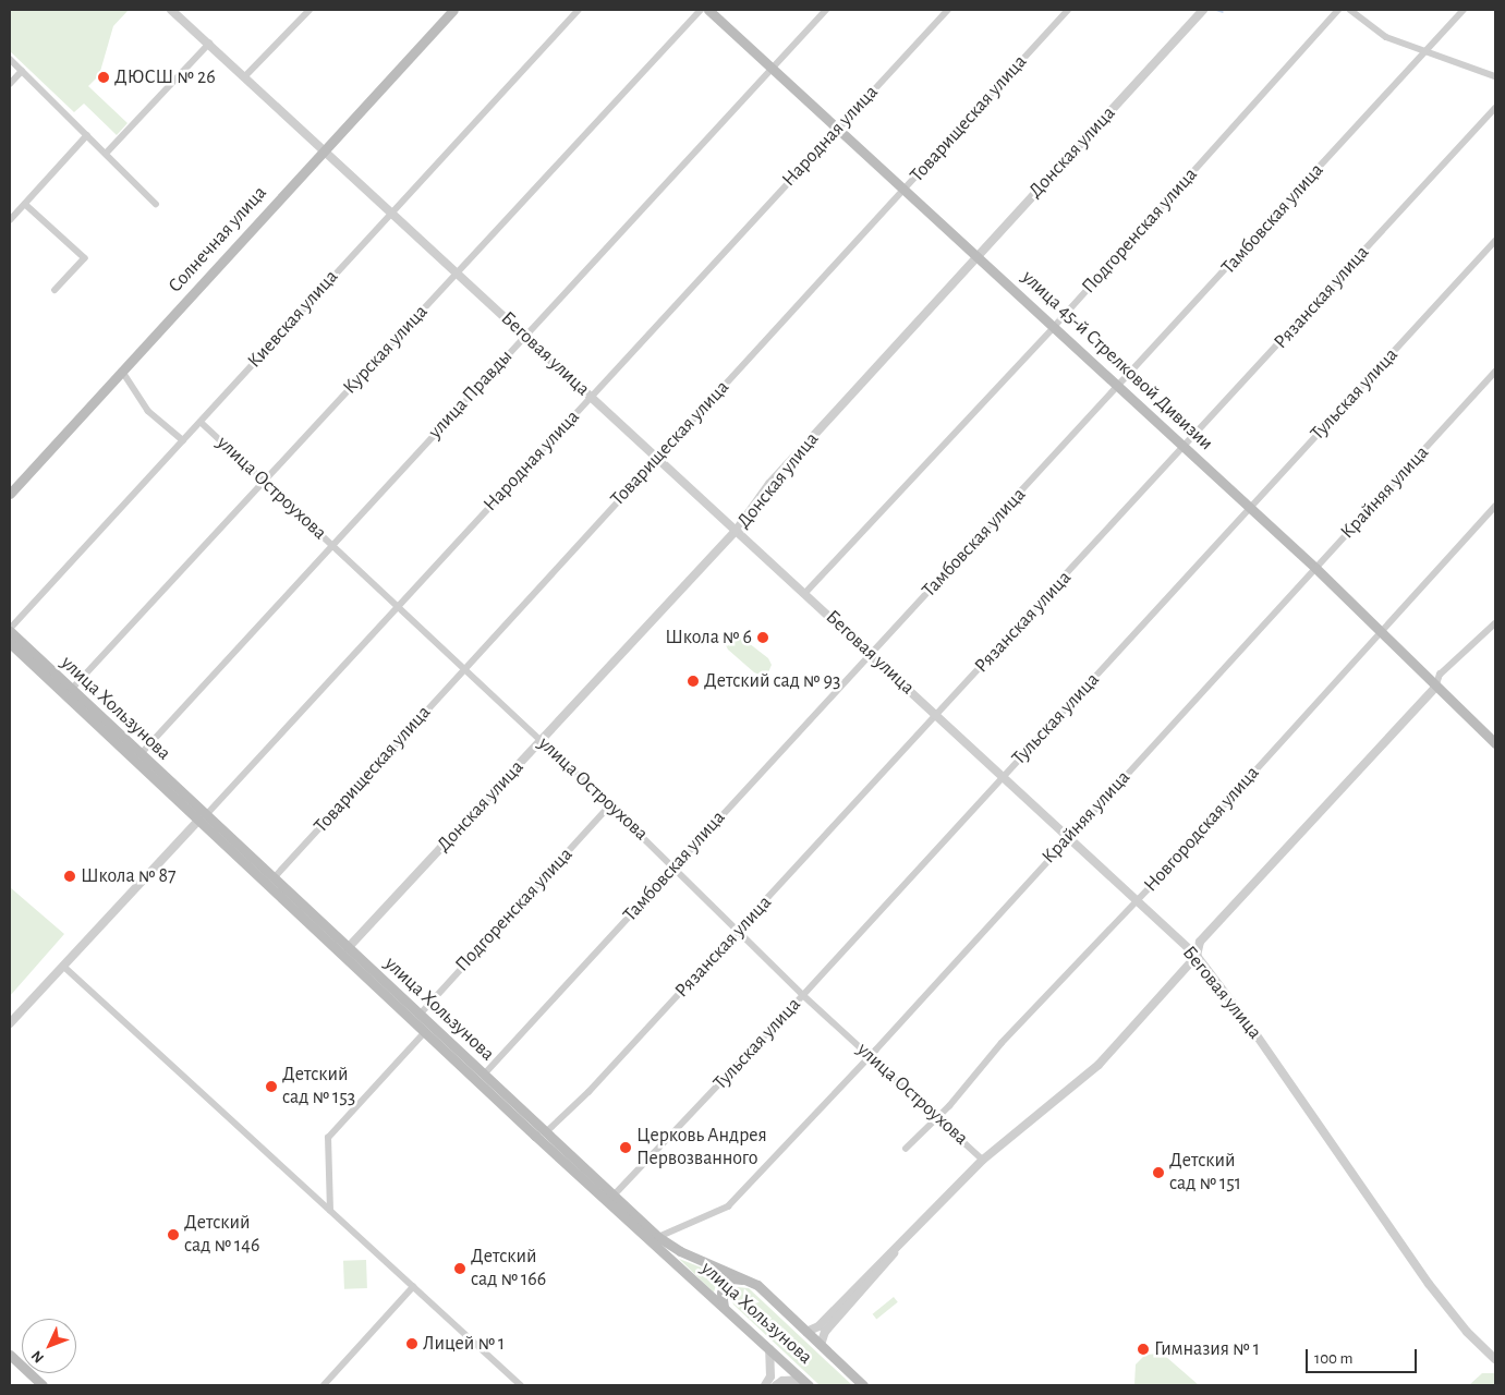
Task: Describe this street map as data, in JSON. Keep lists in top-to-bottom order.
{
  "streets": {
    "main road": ["Солнечная улица", "улица 45-й Стрелковой Дивизии", "улица Хользунова"],
    "street": [
      "Товарищеская улица",
      "Народная улица",
      "Донская улица",
      "Тамбовская улица",
      "Подгоренская улица",
      "Рязанская улица",
      "Киевская улица",
      "Курская улица",
      "Беговая улица",
      "улица Правды",
      "Тульская улица",
      "улица Остроухова",
      "Крайняя улица",
      "Новгородская улица"
    ]
  },
  "crossings": [
    ["Товарищеская улица", "Беговая улица"],
    ["Товарищеская улица", "улица 45-й Стрелковой Дивизии"],
    ["Товарищеская улица", "улица Остроухова"],
    ["Товарищеская улица", "улица Хользунова"],
    ["Народная улица", "Беговая улица"],
    ["Народная улица", "улица 45-й Стрелковой Дивизии"],
    ["Народная улица", "улица Остроухова"],
    ["Народная улица", "улица Хользунова"],
    ["Донская улица", "Беговая улица"],
    ["Донская улица", "улица 45-й Стрелковой Дивизии"],
    ["Донская улица", "улица Остроухова"],
    ["Донская улица", "улица Хользунова"],
    ["Тамбовская улица", "Беговая улица"],
    ["Тамбовская улица", "улица 45-й Стрелковой Дивизии"],
    ["Тамбовская улица", "улица Остроухова"],
    ["Тамбовская улица", "улица Хользунова"],
    ["Подгоренская улица", "Беговая улица"],
    ["Подгоренская улица", "улица 45-й Стрелковой Дивизии"],
    ["Подгоренская улица", "улица Остроухова"],
    ["Подгоренская улица", "улица Хользунова"],
    ["Солнечная улица", "Беговая улица"],
    ["Рязанская улица", "Беговая улица"],
    ["Рязанская улица", "улица 45-й Стрелковой Дивизии"],
    ["Рязанская улица", "улица Остроухова"],
    ["Рязанская улица", "улица Хользунова"],
    ["Киевская улица", "Беговая улица"],
    ["Киевская улица", "улица Остроухова"],
    ["Киевская улица", "улица Хользунова"],
    ["Курская улица", "Беговая улица"],
    ["Курская улица", "улица Остроухова"],
    ["Курская улица", "улица Хользунова"],
    ["Беговая улица", "улица Правды"],
    ["Беговая улица", "Тульская улица"],
    ["Беговая улица", "Крайняя улица"],
    ["Беговая улица", "Новгородская улица"],
    ["улица 45-й Стрелковой Дивизии", "улица Правды"],
    ["улица 45-й Стрелковой Дивизии", "Тульская улица"],
    ["улица 45-й Стрелковой Дивизии", "Крайняя улица"],
    ["улица 45-й Стрелковой Дивизии", "Новгородская улица"],
    ["улица Правды", "улица Остроухова"],
    ["улица Правды", "улица Хользунова"],
    ["Тульская улица", "улица Остроухова"],
    ["Тульская улица", "улица Хользунова"],
    ["улица Остроухова", "Крайняя улица"],
    ["улица Остроухова", "Новгородская улица"],
    ["Крайняя улица", "улица Хользунова"]
  ],
  "places": [
    "ДЮСШ № 26",
    "Школа № 6",
    "Детский сад № 93",
    "Школа № 87",
    "Детский сад № 153",
    "Церковь Андрея Первозванного",
    "Детский сад № 151",
    "Детский сад № 146",
    "Детский сад № 166",
    "Лицей № 1",
    "Гимназия № 1"
  ],
  "scale_bar": "100 m",
  "north": "bottom left"
}
